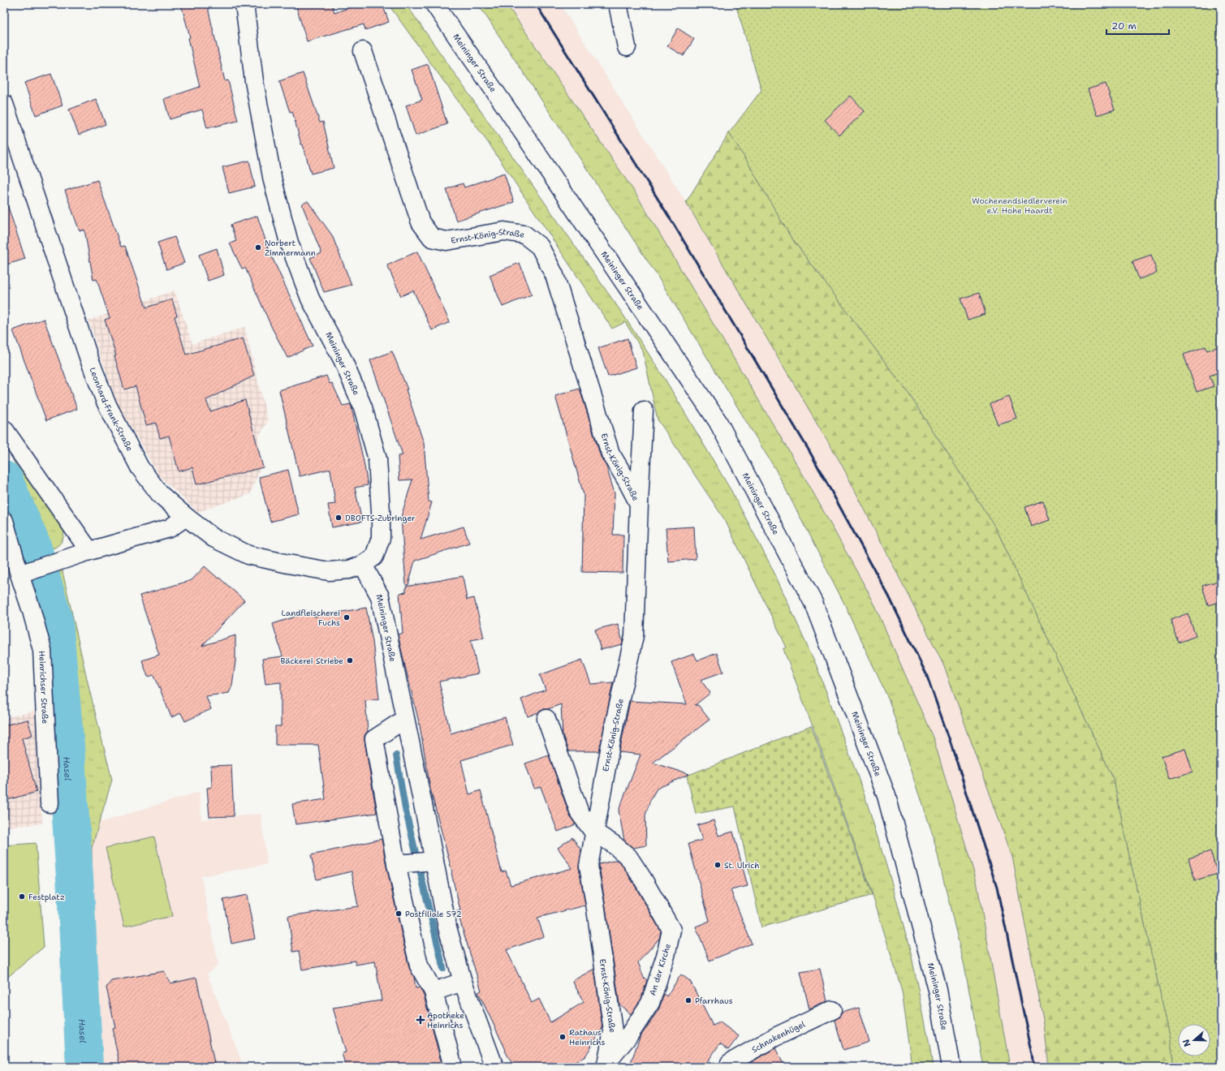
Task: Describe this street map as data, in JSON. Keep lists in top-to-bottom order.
{
  "streets": {
    "street": [
      "Meininger Straße",
      "Ernst-König-Straße",
      "Leonhard-Frank-Straße",
      "Heinrichser Straße",
      "An der Kirche",
      "Schnakenhügel"
    ]
  },
  "crossings": [
    ["Meininger Straße", "Leonhard-Frank-Straße"],
    ["Ernst-König-Straße", "An der Kirche"]
  ],
  "water": ["Hasel"],
  "parks": ["Wochenendsiedlerverein e.V. Hohe Haardt"],
  "places": {
    "other": [
      "Norbert Zimmermann",
      "DB0FTS-Zubringer",
      "Landfleischerei Fuchs",
      "Bäckerei Striebe",
      "St. Ulrich",
      "Festplatz",
      "Postfiliale 572",
      "Pfarrhaus",
      "Rathaus Heinrichs"
    ],
    "health": ["Apotheke Heinrichs"]
  },
  "scale_bar": "20 m",
  "north": "left"
}
